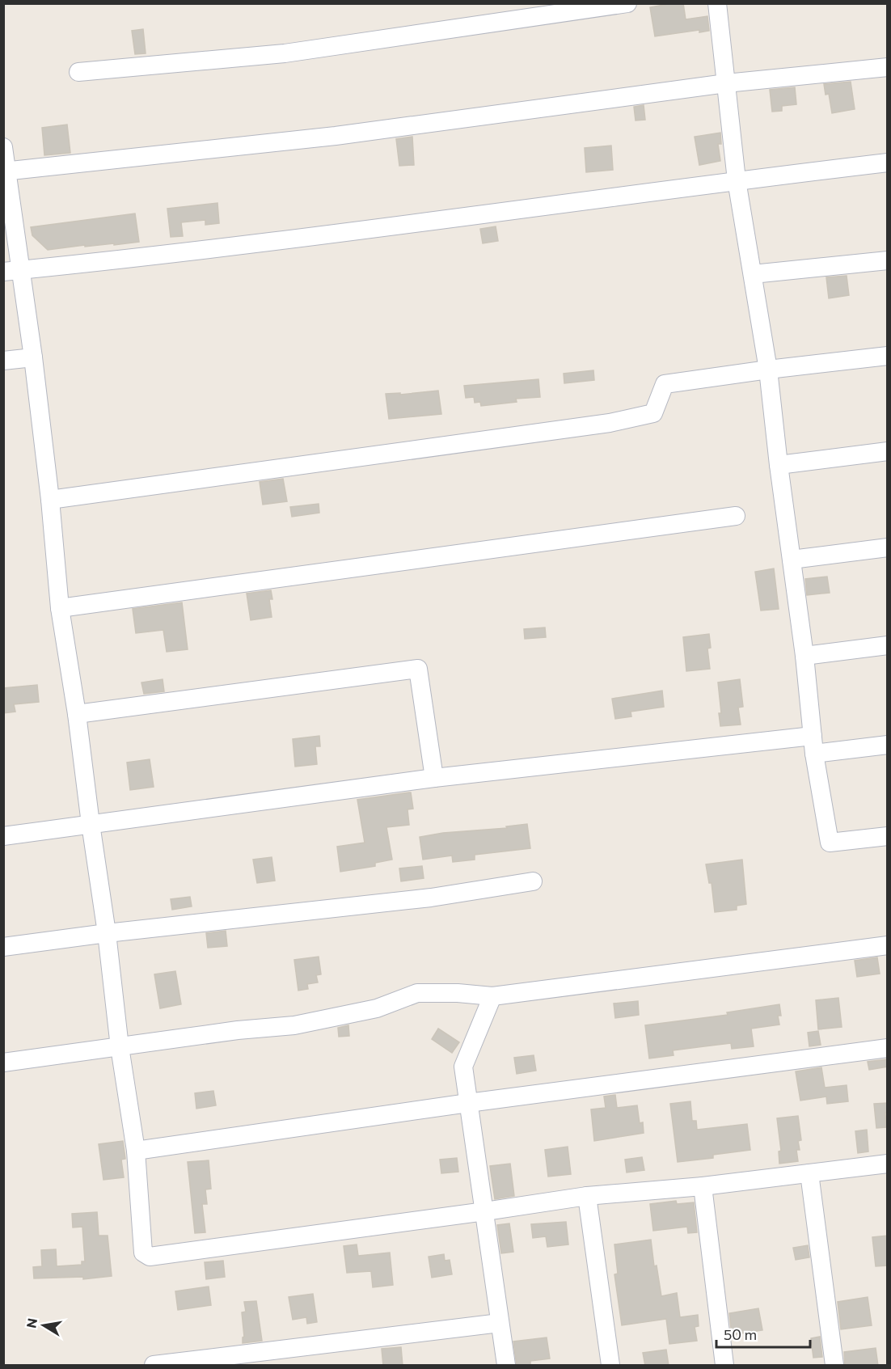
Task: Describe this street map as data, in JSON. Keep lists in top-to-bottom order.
{
  "scale_bar": "50 m",
  "north": "left"
}
